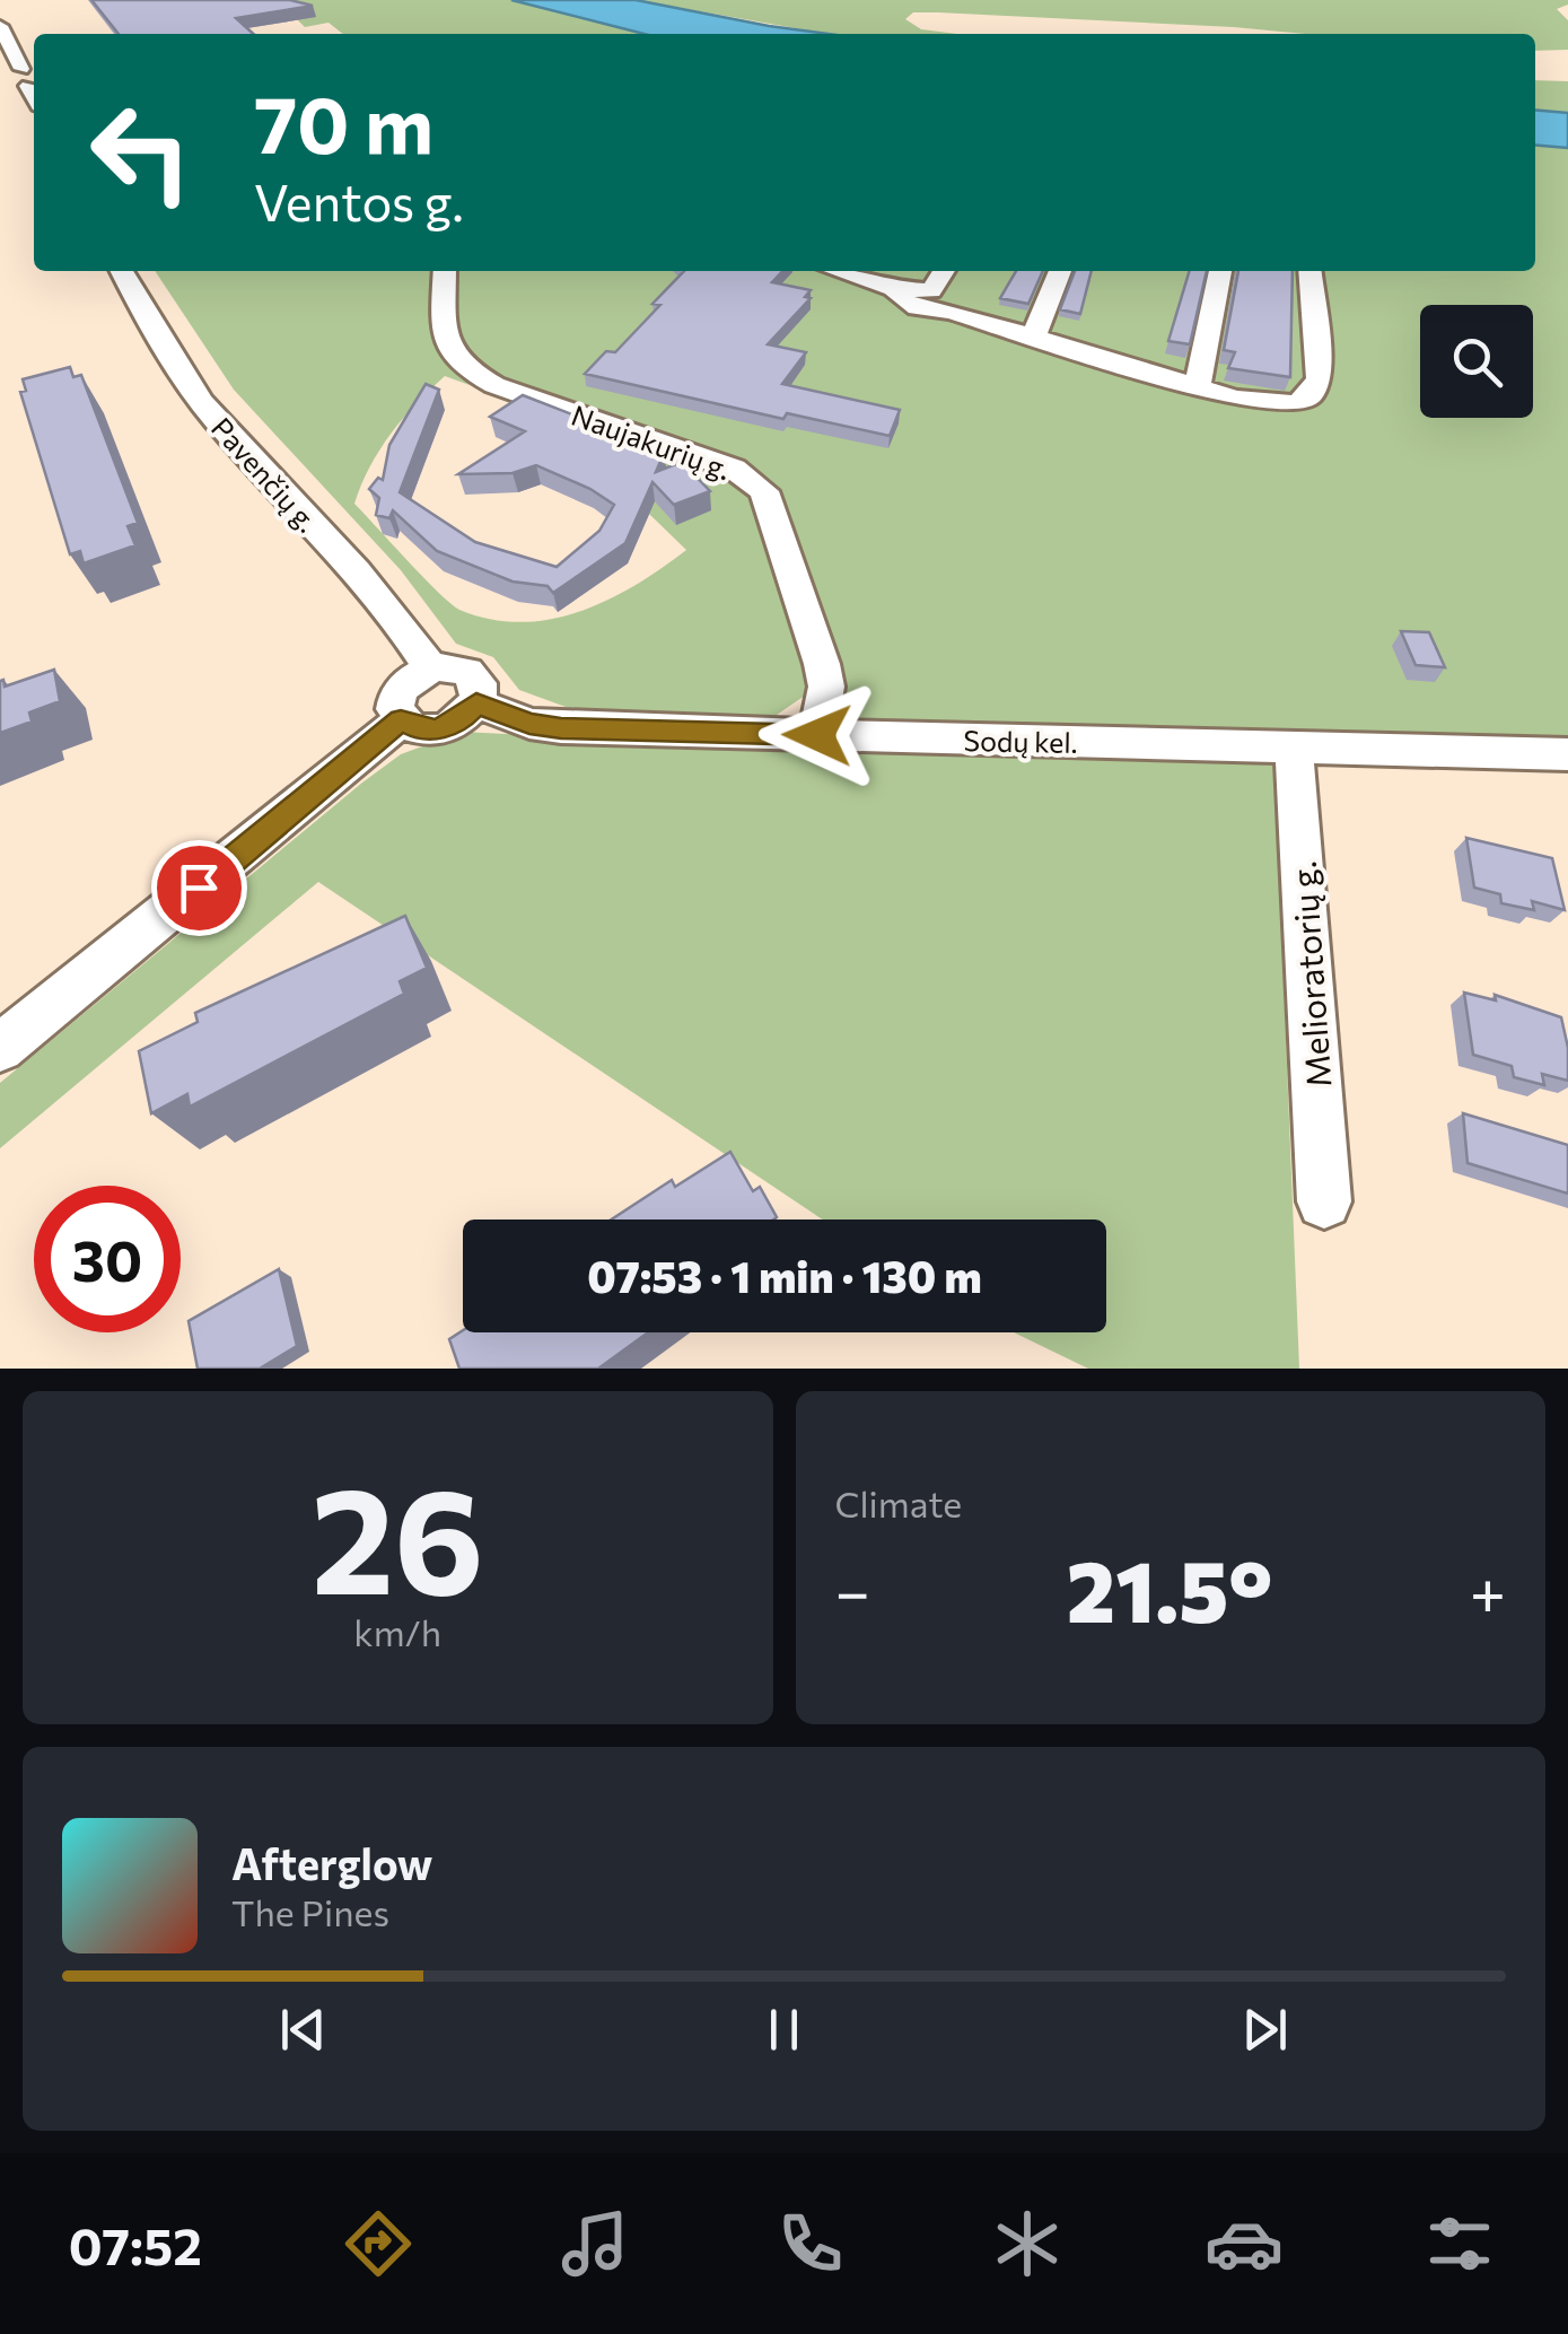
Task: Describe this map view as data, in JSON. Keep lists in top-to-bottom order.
{
  "streets": {
    "street": [
      "Naujakurių g.",
      "Pavenčių g.",
      "Sodų kel.",
      "Melioratorių g."
    ]
  },
  "crossings": [
    ["Naujakurių g.", "Sodų kel."],
    ["Pavenčių g.", "Sodų kel."],
    ["Sodų kel.", "Melioratorių g."]
  ],
  "page": {
    "turn": ["70 m", "Ventos g."],
    "limit": "30",
    "trip": "07:53 · 1 min · 130 m",
    "tile": [
      ["26", "km/h"],
      "Climate"
    ],
    "heat": ["−", "21.5°", "+"],
    "song": ["Afterglow", "The Pines"],
    "tabs": "07:52"
  }
}
